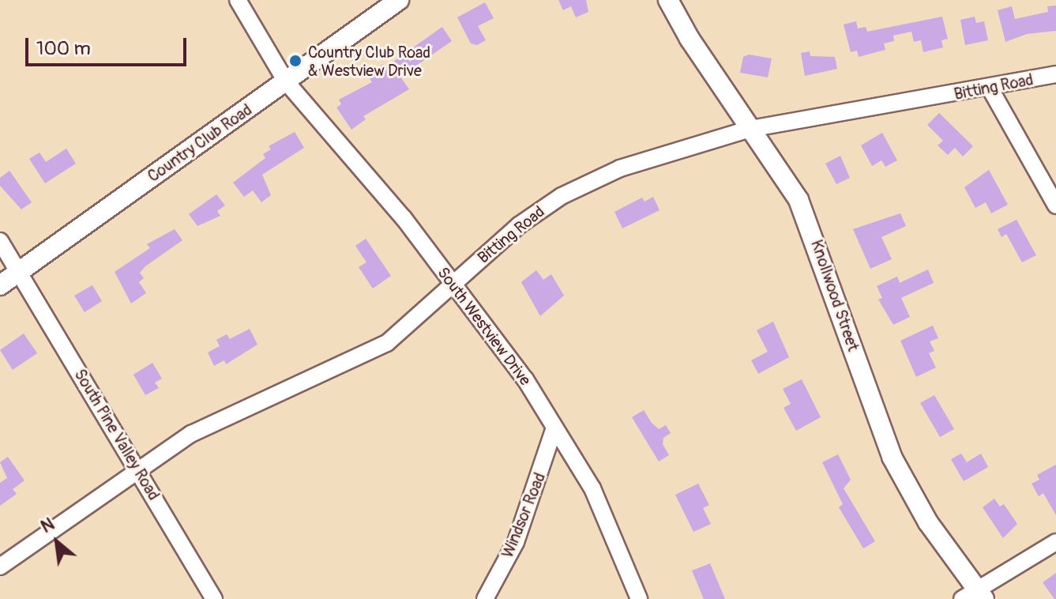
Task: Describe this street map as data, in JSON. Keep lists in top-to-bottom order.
{
  "streets": {
    "main road": ["Country Club Road", "Knollwood Street"],
    "street": [
      "Bitting Road",
      "South Westview Drive",
      "South Pine Valley Road",
      "Windsor Road"
    ]
  },
  "crossings": [
    ["Bitting Road", "Knollwood Street"],
    ["Bitting Road", "South Westview Drive"],
    ["Bitting Road", "South Pine Valley Road"],
    ["Country Club Road", "South Westview Drive"],
    ["Country Club Road", "South Pine Valley Road"],
    ["South Westview Drive", "Windsor Road"]
  ],
  "places": ["Country Club Road & Westview Drive"],
  "scale_bar": "100 m",
  "north": "top left"
}
